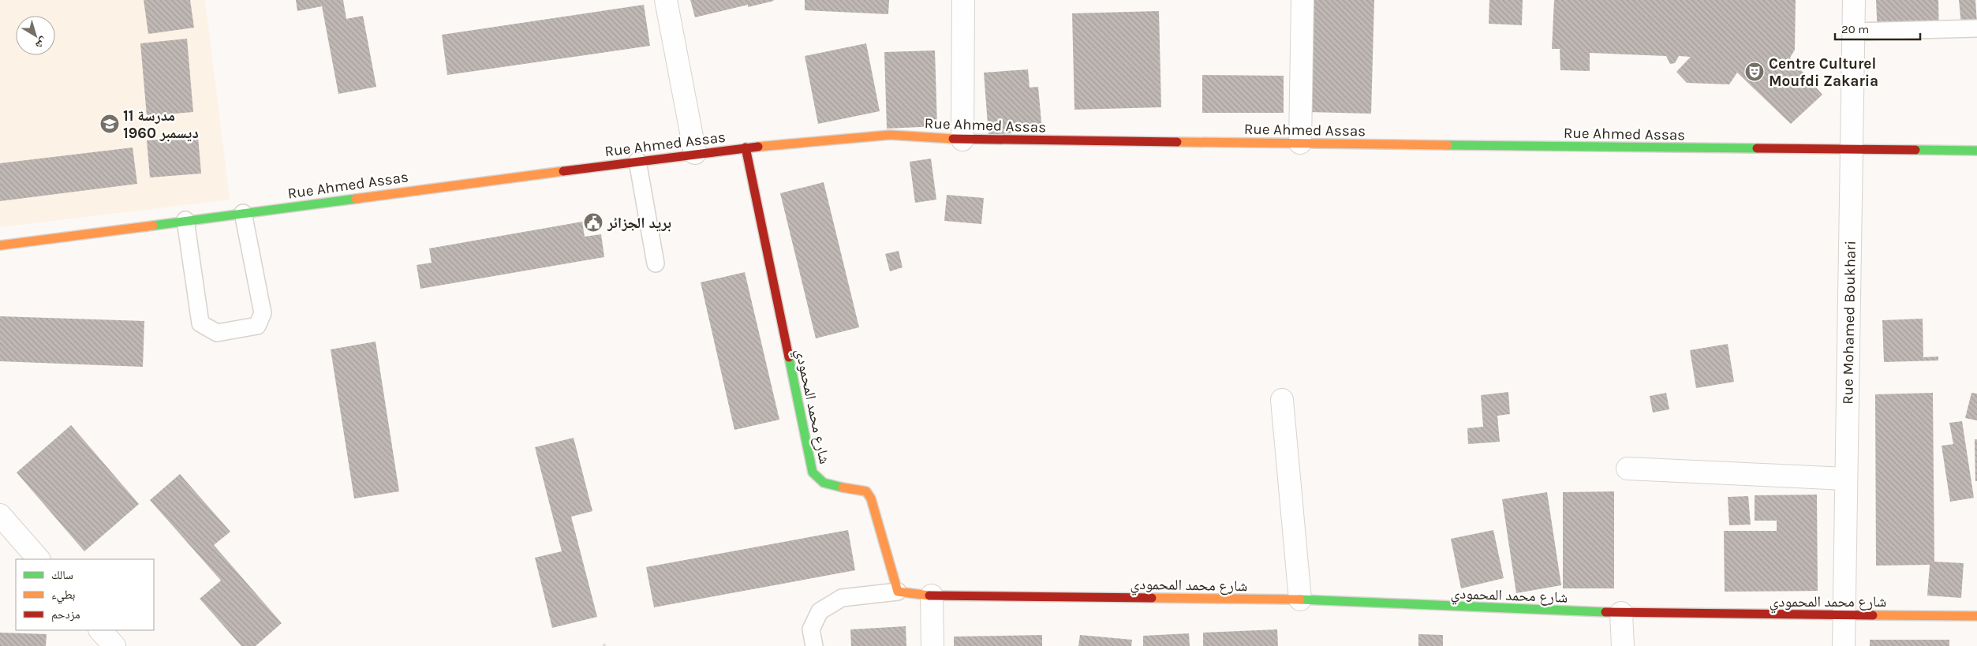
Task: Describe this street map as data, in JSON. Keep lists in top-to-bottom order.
{
  "streets": {
    "street": ["Rue Ahmed Assas", "Rue Mohamed Boukhari", "شارع محمد المحمودي"]
  },
  "crossings": [
    ["Rue Ahmed Assas", "Rue Mohamed Boukhari"],
    ["Rue Ahmed Assas", "شارع محمد المحمودي"],
    ["Rue Mohamed Boukhari", "شارع محمد المحمودي"]
  ],
  "places": {
    "theatre": ["Centre Culturel Moufdi Zakaria"],
    "school or university": ["مدرسة 11 ديسمبر 1960"],
    "public building": ["بريد الجزائر"]
  },
  "legend": ["سالك", "بطيء", "مزدحم"],
  "scale_bar": "20 m",
  "north": "bottom right"
}
